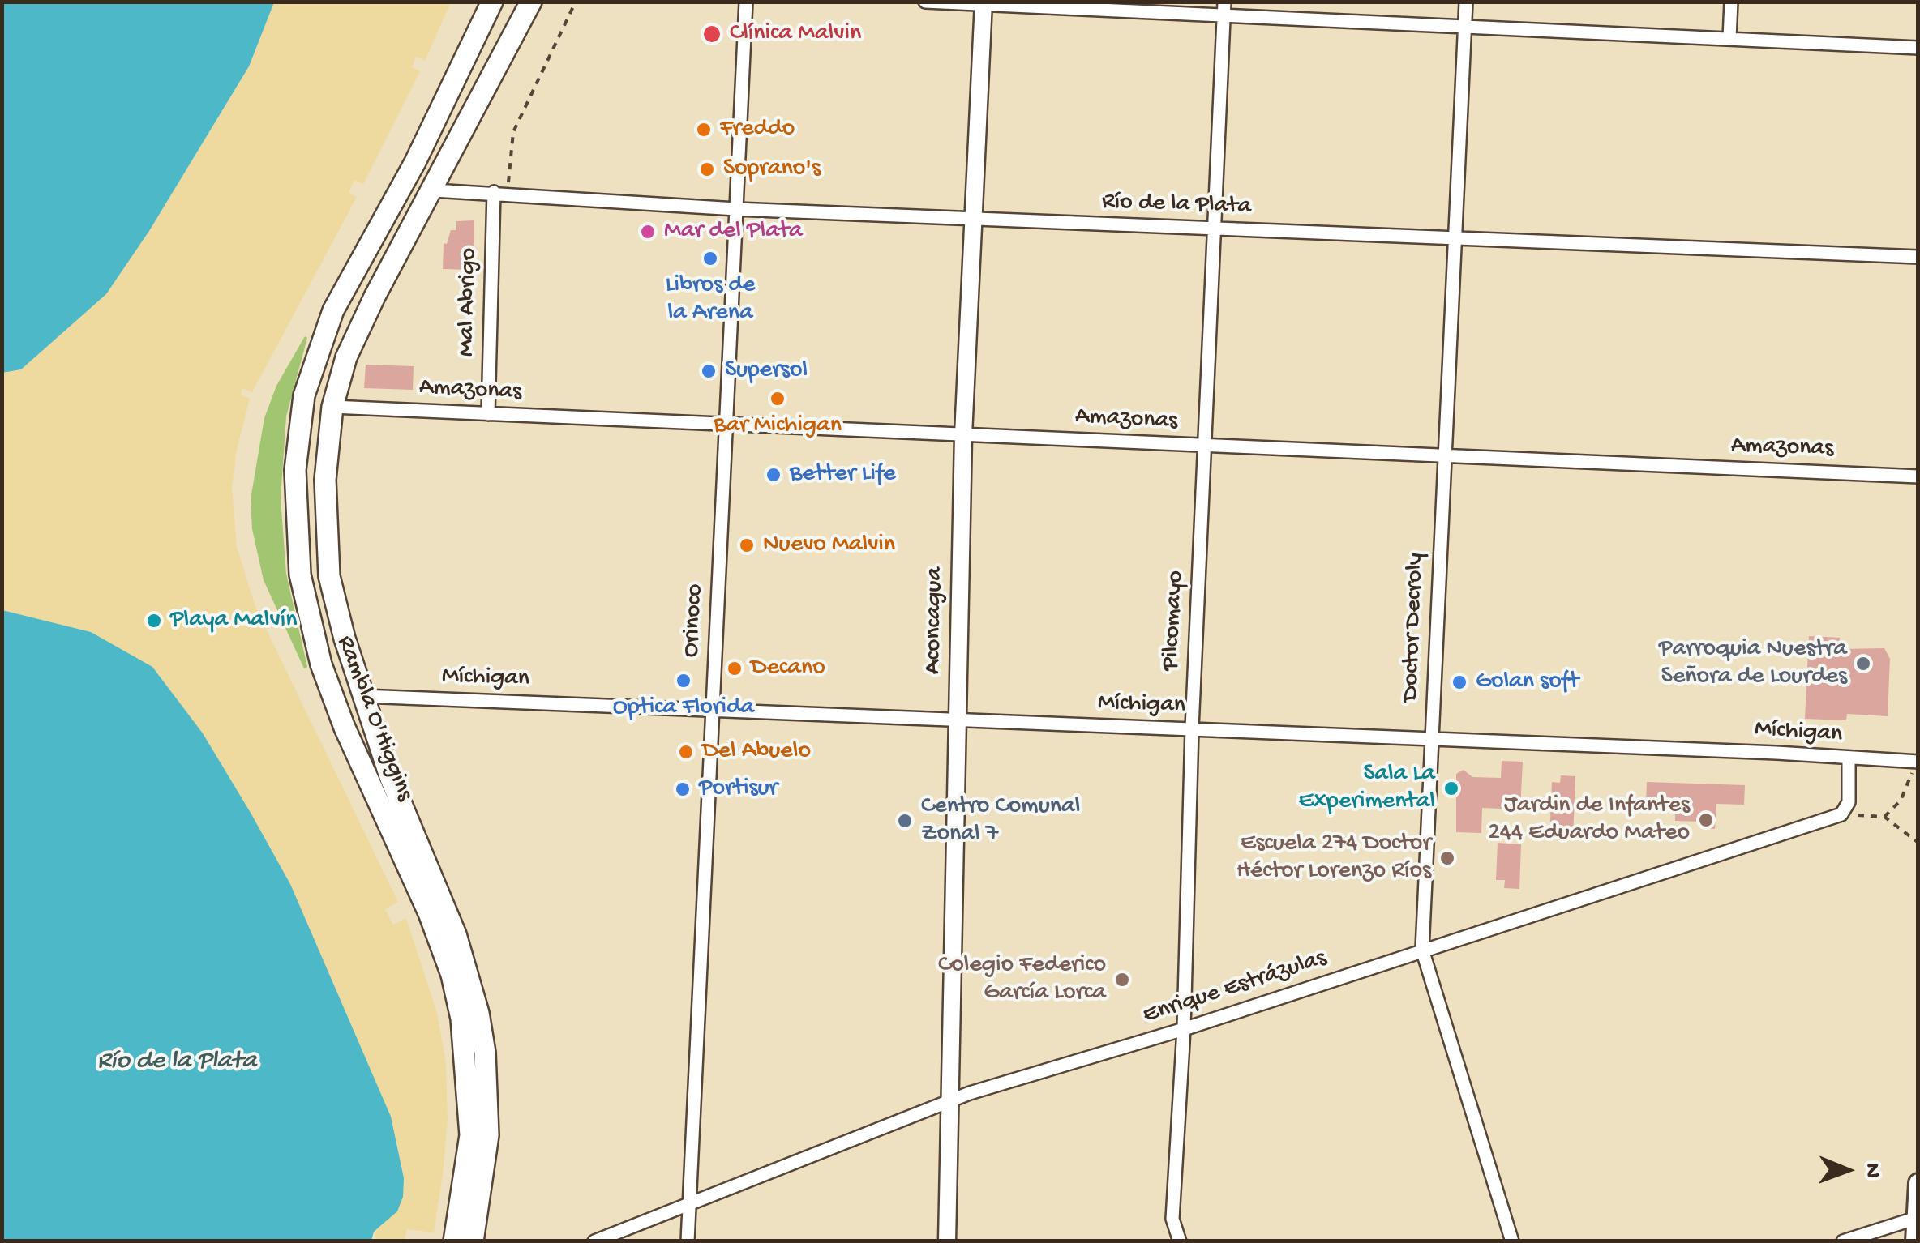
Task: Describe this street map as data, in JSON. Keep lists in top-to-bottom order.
{
  "streets": {
    "main road": ["Rambla O'Higgins"],
    "street": [
      "Río de la Plata",
      "Mal Abrigo",
      "Amazonas",
      "Orinoco",
      "Aconcagua",
      "Pilcomayo",
      "Doctor Decroly",
      "Míchigan",
      "Enrique Estrázulas"
    ]
  },
  "crossings": [
    ["Río de la Plata", "Mal Abrigo"],
    ["Río de la Plata", "Orinoco"],
    ["Río de la Plata", "Aconcagua"],
    ["Río de la Plata", "Pilcomayo"],
    ["Río de la Plata", "Doctor Decroly"],
    ["Río de la Plata", "Rambla O'Higgins"],
    ["Mal Abrigo", "Amazonas"],
    ["Amazonas", "Orinoco"],
    ["Amazonas", "Aconcagua"],
    ["Amazonas", "Pilcomayo"],
    ["Amazonas", "Doctor Decroly"],
    ["Amazonas", "Rambla O'Higgins"],
    ["Orinoco", "Míchigan"],
    ["Orinoco", "Enrique Estrázulas"],
    ["Aconcagua", "Míchigan"],
    ["Aconcagua", "Enrique Estrázulas"],
    ["Pilcomayo", "Míchigan"],
    ["Pilcomayo", "Enrique Estrázulas"],
    ["Doctor Decroly", "Míchigan"],
    ["Doctor Decroly", "Enrique Estrázulas"],
    ["Míchigan", "Rambla O'Higgins"]
  ],
  "water": ["Río de la Plata"],
  "places": [
    "Clínica Malvin",
    "Freddo",
    "Soprano's",
    "Mar del Plata",
    "Libros de la Arena",
    "Supersol",
    "Bar Michigan",
    "Better Life",
    "Nuevo Malvin",
    "Playa Malvín",
    "Parroquia Nuestra Señora de Lourdes",
    "Decano",
    "Optica Florida",
    "Golan soft",
    "Del Abuelo",
    "Sala La Experimental",
    "Portisur",
    "Jardin de Infantes 244 Eduardo Mateo",
    "Centro Comunal Zonal 7",
    "Escuela 274 Doctor Héctor Lorenzo Ríos",
    "Colegio Federico García Lorca"
  ],
  "north": "right"
}
